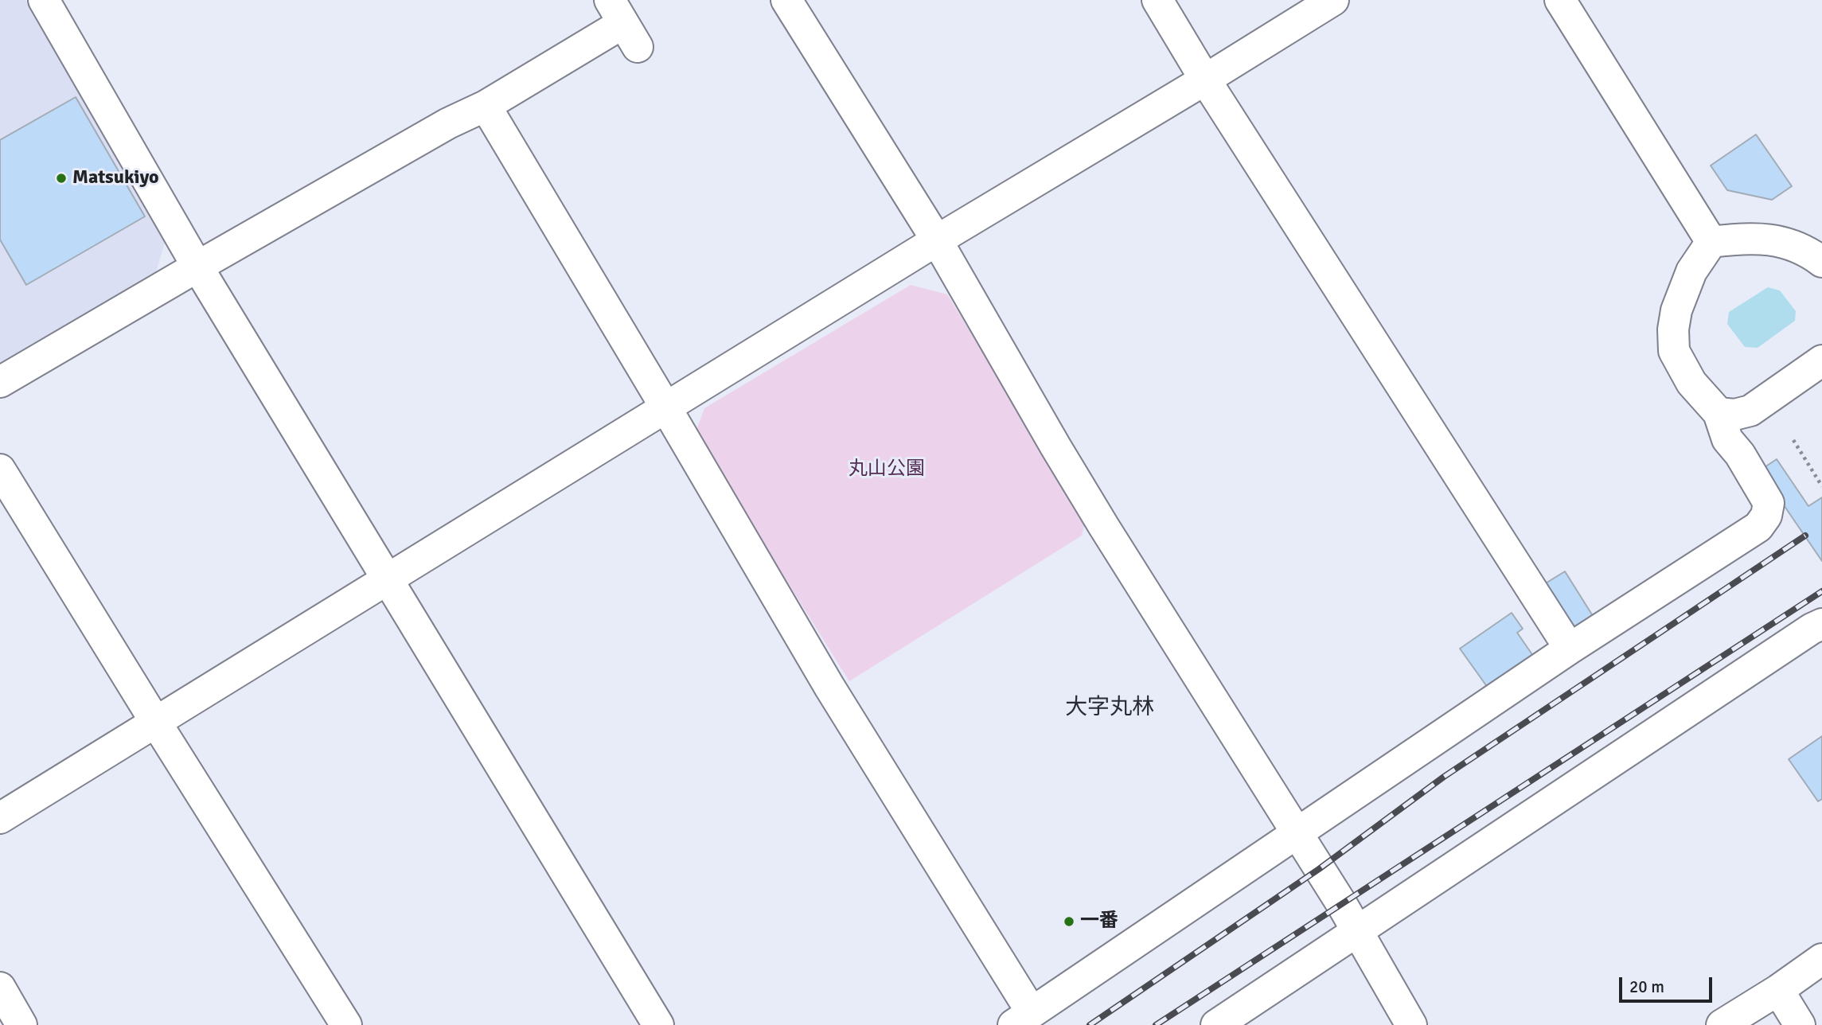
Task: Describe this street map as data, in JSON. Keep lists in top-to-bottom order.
{
  "districts": ["大字丸林"],
  "parks": ["丸山公園"],
  "places": ["Matsukiyo", "一番"],
  "scale_bar": "20 m"
}
